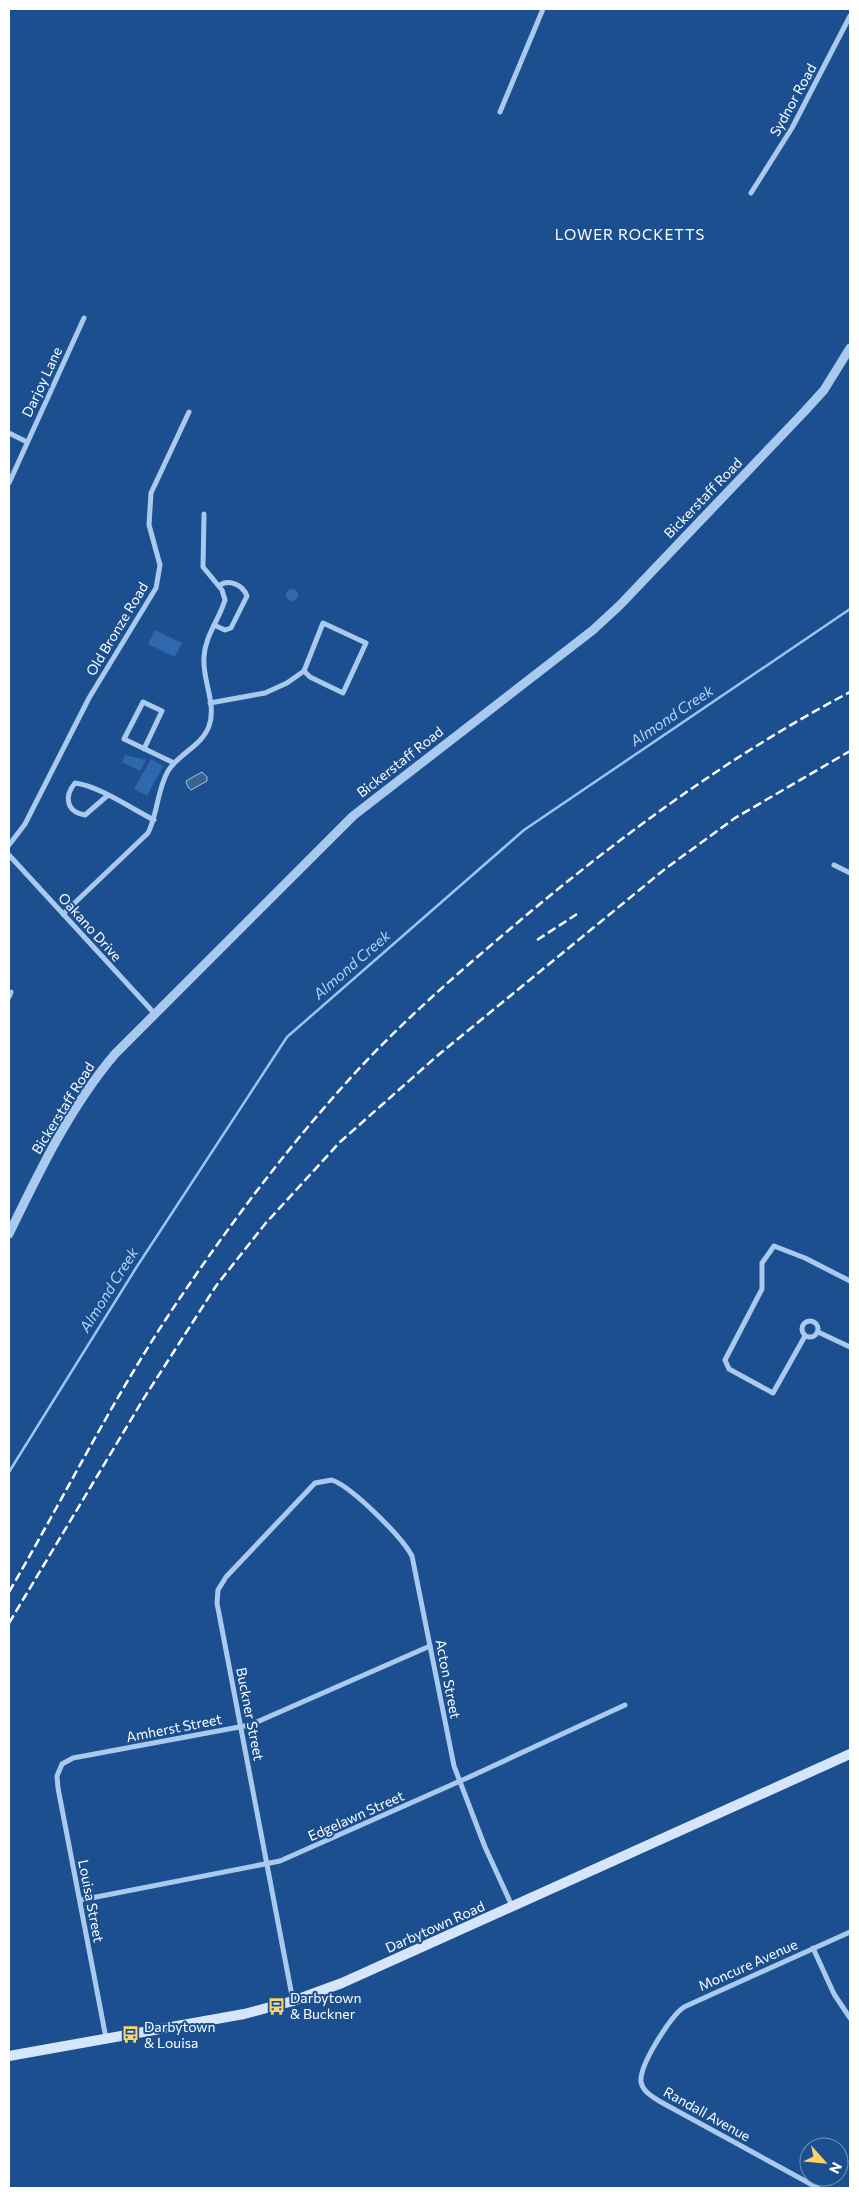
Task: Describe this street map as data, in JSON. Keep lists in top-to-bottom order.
{
  "streets": {
    "main road": ["Darbytown Road"],
    "street": [
      "Sydnor Road",
      "Darjoy Lane",
      "Bickerstaff Road",
      "Old Bronze Road",
      "Oakano Drive",
      "Acton Street",
      "Buckner Street",
      "Amherst Street",
      "Edgelawn Street",
      "Louisa Street",
      "Moncure Avenue",
      "Randall Avenue"
    ]
  },
  "crossings": [
    ["Bickerstaff Road", "Oakano Drive"],
    ["Acton Street", "Buckner Street"],
    ["Acton Street", "Amherst Street"],
    ["Acton Street", "Edgelawn Street"],
    ["Acton Street", "Darbytown Road"],
    ["Buckner Street", "Amherst Street"],
    ["Buckner Street", "Edgelawn Street"],
    ["Buckner Street", "Darbytown Road"],
    ["Amherst Street", "Louisa Street"],
    ["Edgelawn Street", "Louisa Street"],
    ["Louisa Street", "Darbytown Road"],
    ["Moncure Avenue", "Randall Avenue"]
  ],
  "districts": ["LOWER ROCKETTS"],
  "water": ["Almond Creek"],
  "places": {
    "bus stop": ["Darbytown & Buckner", "Darbytown & Louisa"]
  },
  "north": "bottom right"
}
